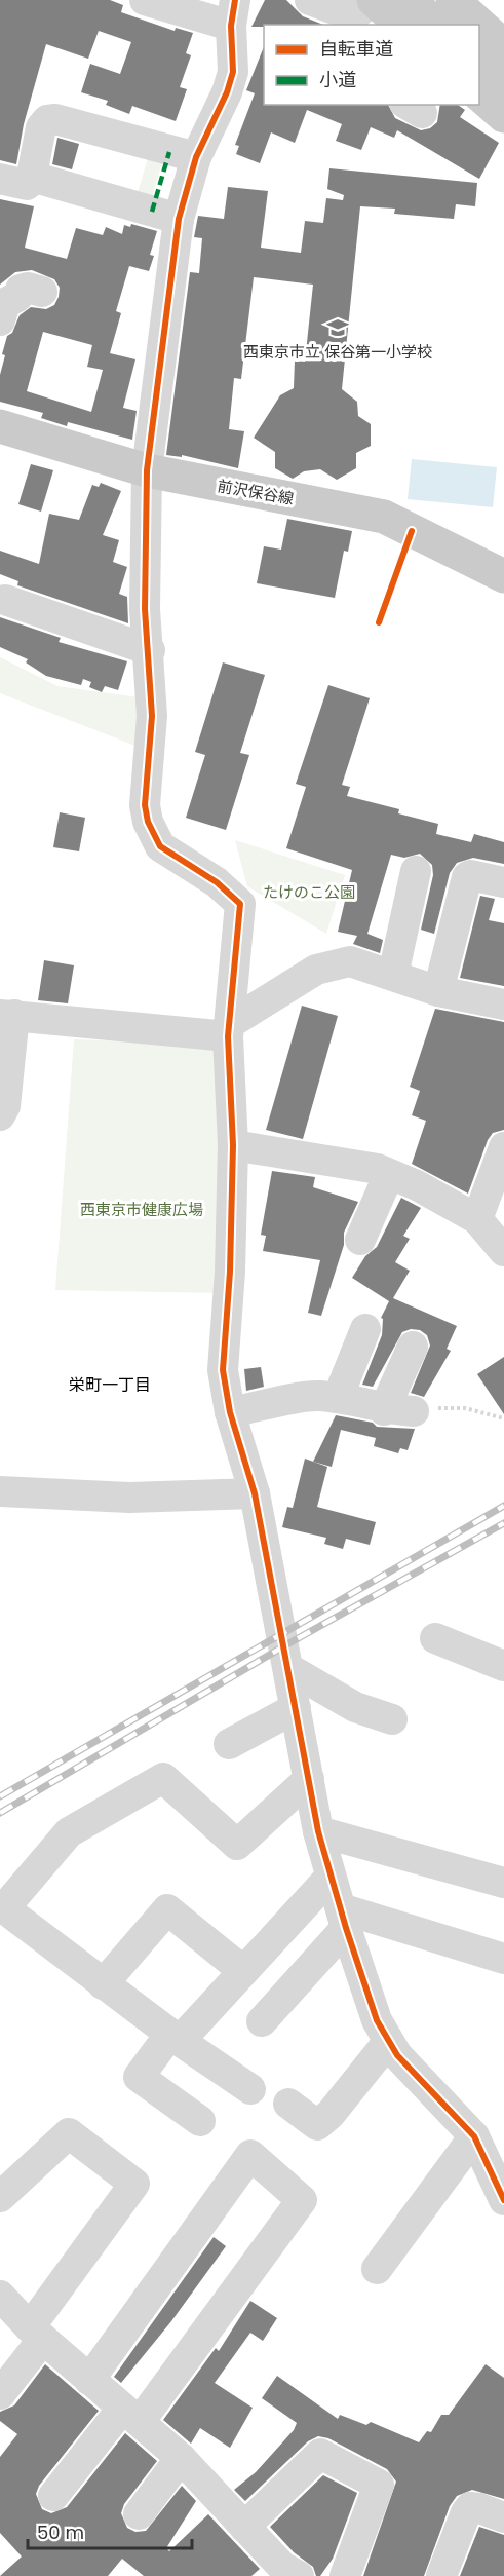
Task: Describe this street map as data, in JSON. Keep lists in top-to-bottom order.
{
  "streets": {
    "main road": ["前沢保谷線"]
  },
  "districts": ["栄町一丁目"],
  "parks": ["たけのこ公園", "西東京市健康広場"],
  "places": {
    "school or university": ["西東京市立 保谷第一小学校"]
  },
  "legend": ["自転車道", "小道"],
  "scale_bar": "50 m"
}
